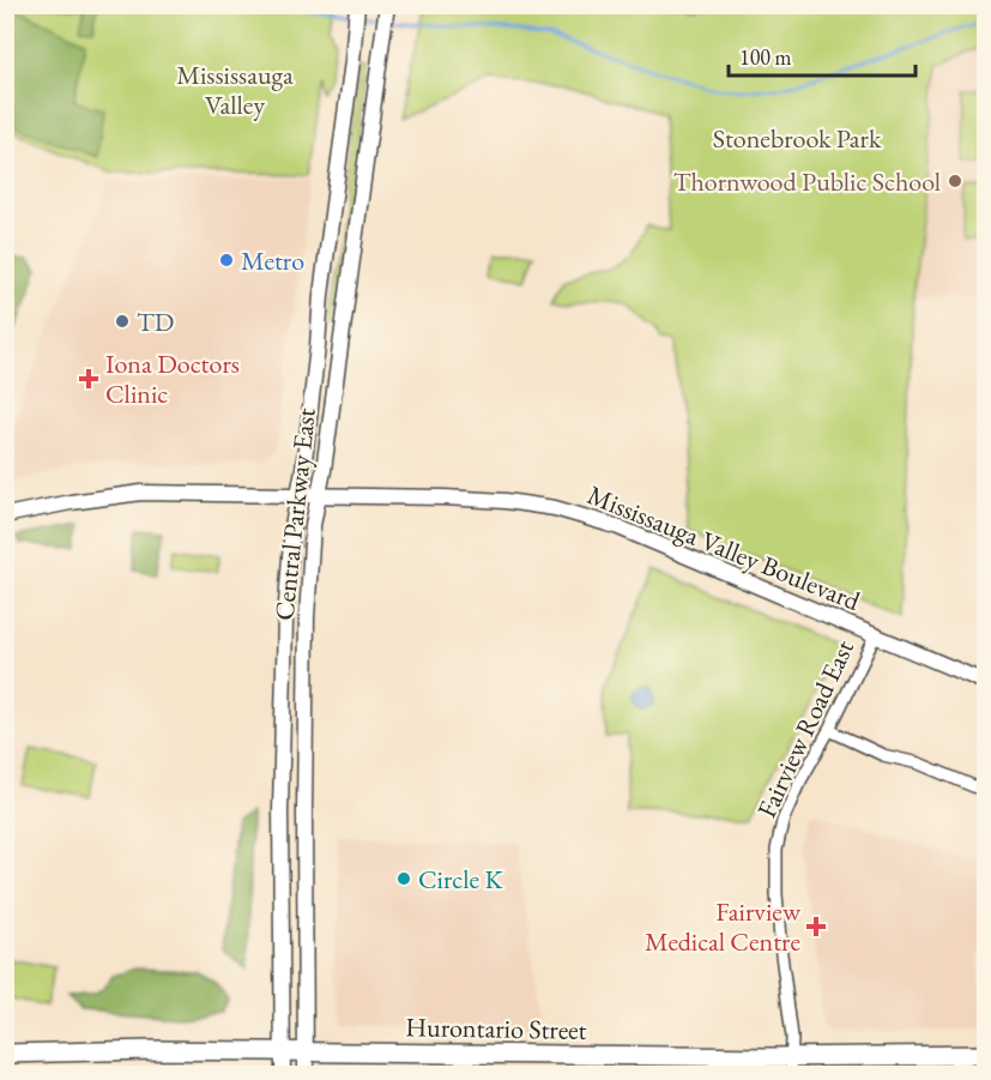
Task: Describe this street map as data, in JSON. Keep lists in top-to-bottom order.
{
  "streets": {
    "main road": ["Hurontario Street"],
    "street": ["Central Parkway East", "Mississauga Valley Boulevard", "Fairview Road East"]
  },
  "crossings": [
    ["Central Parkway East", "Mississauga Valley Boulevard"],
    ["Central Parkway East", "Hurontario Street"],
    ["Mississauga Valley Boulevard", "Fairview Road East"],
    ["Fairview Road East", "Hurontario Street"]
  ],
  "parks": ["Mississauga Valley", "Stonebrook Park"],
  "places": {
    "other": [
      "Thornwood Public School",
      "Metro",
      "TD",
      "Circle K"
    ],
    "health": ["Iona Doctors Clinic", "Fairview Medical Centre"]
  },
  "scale_bar": "100 m"
}
